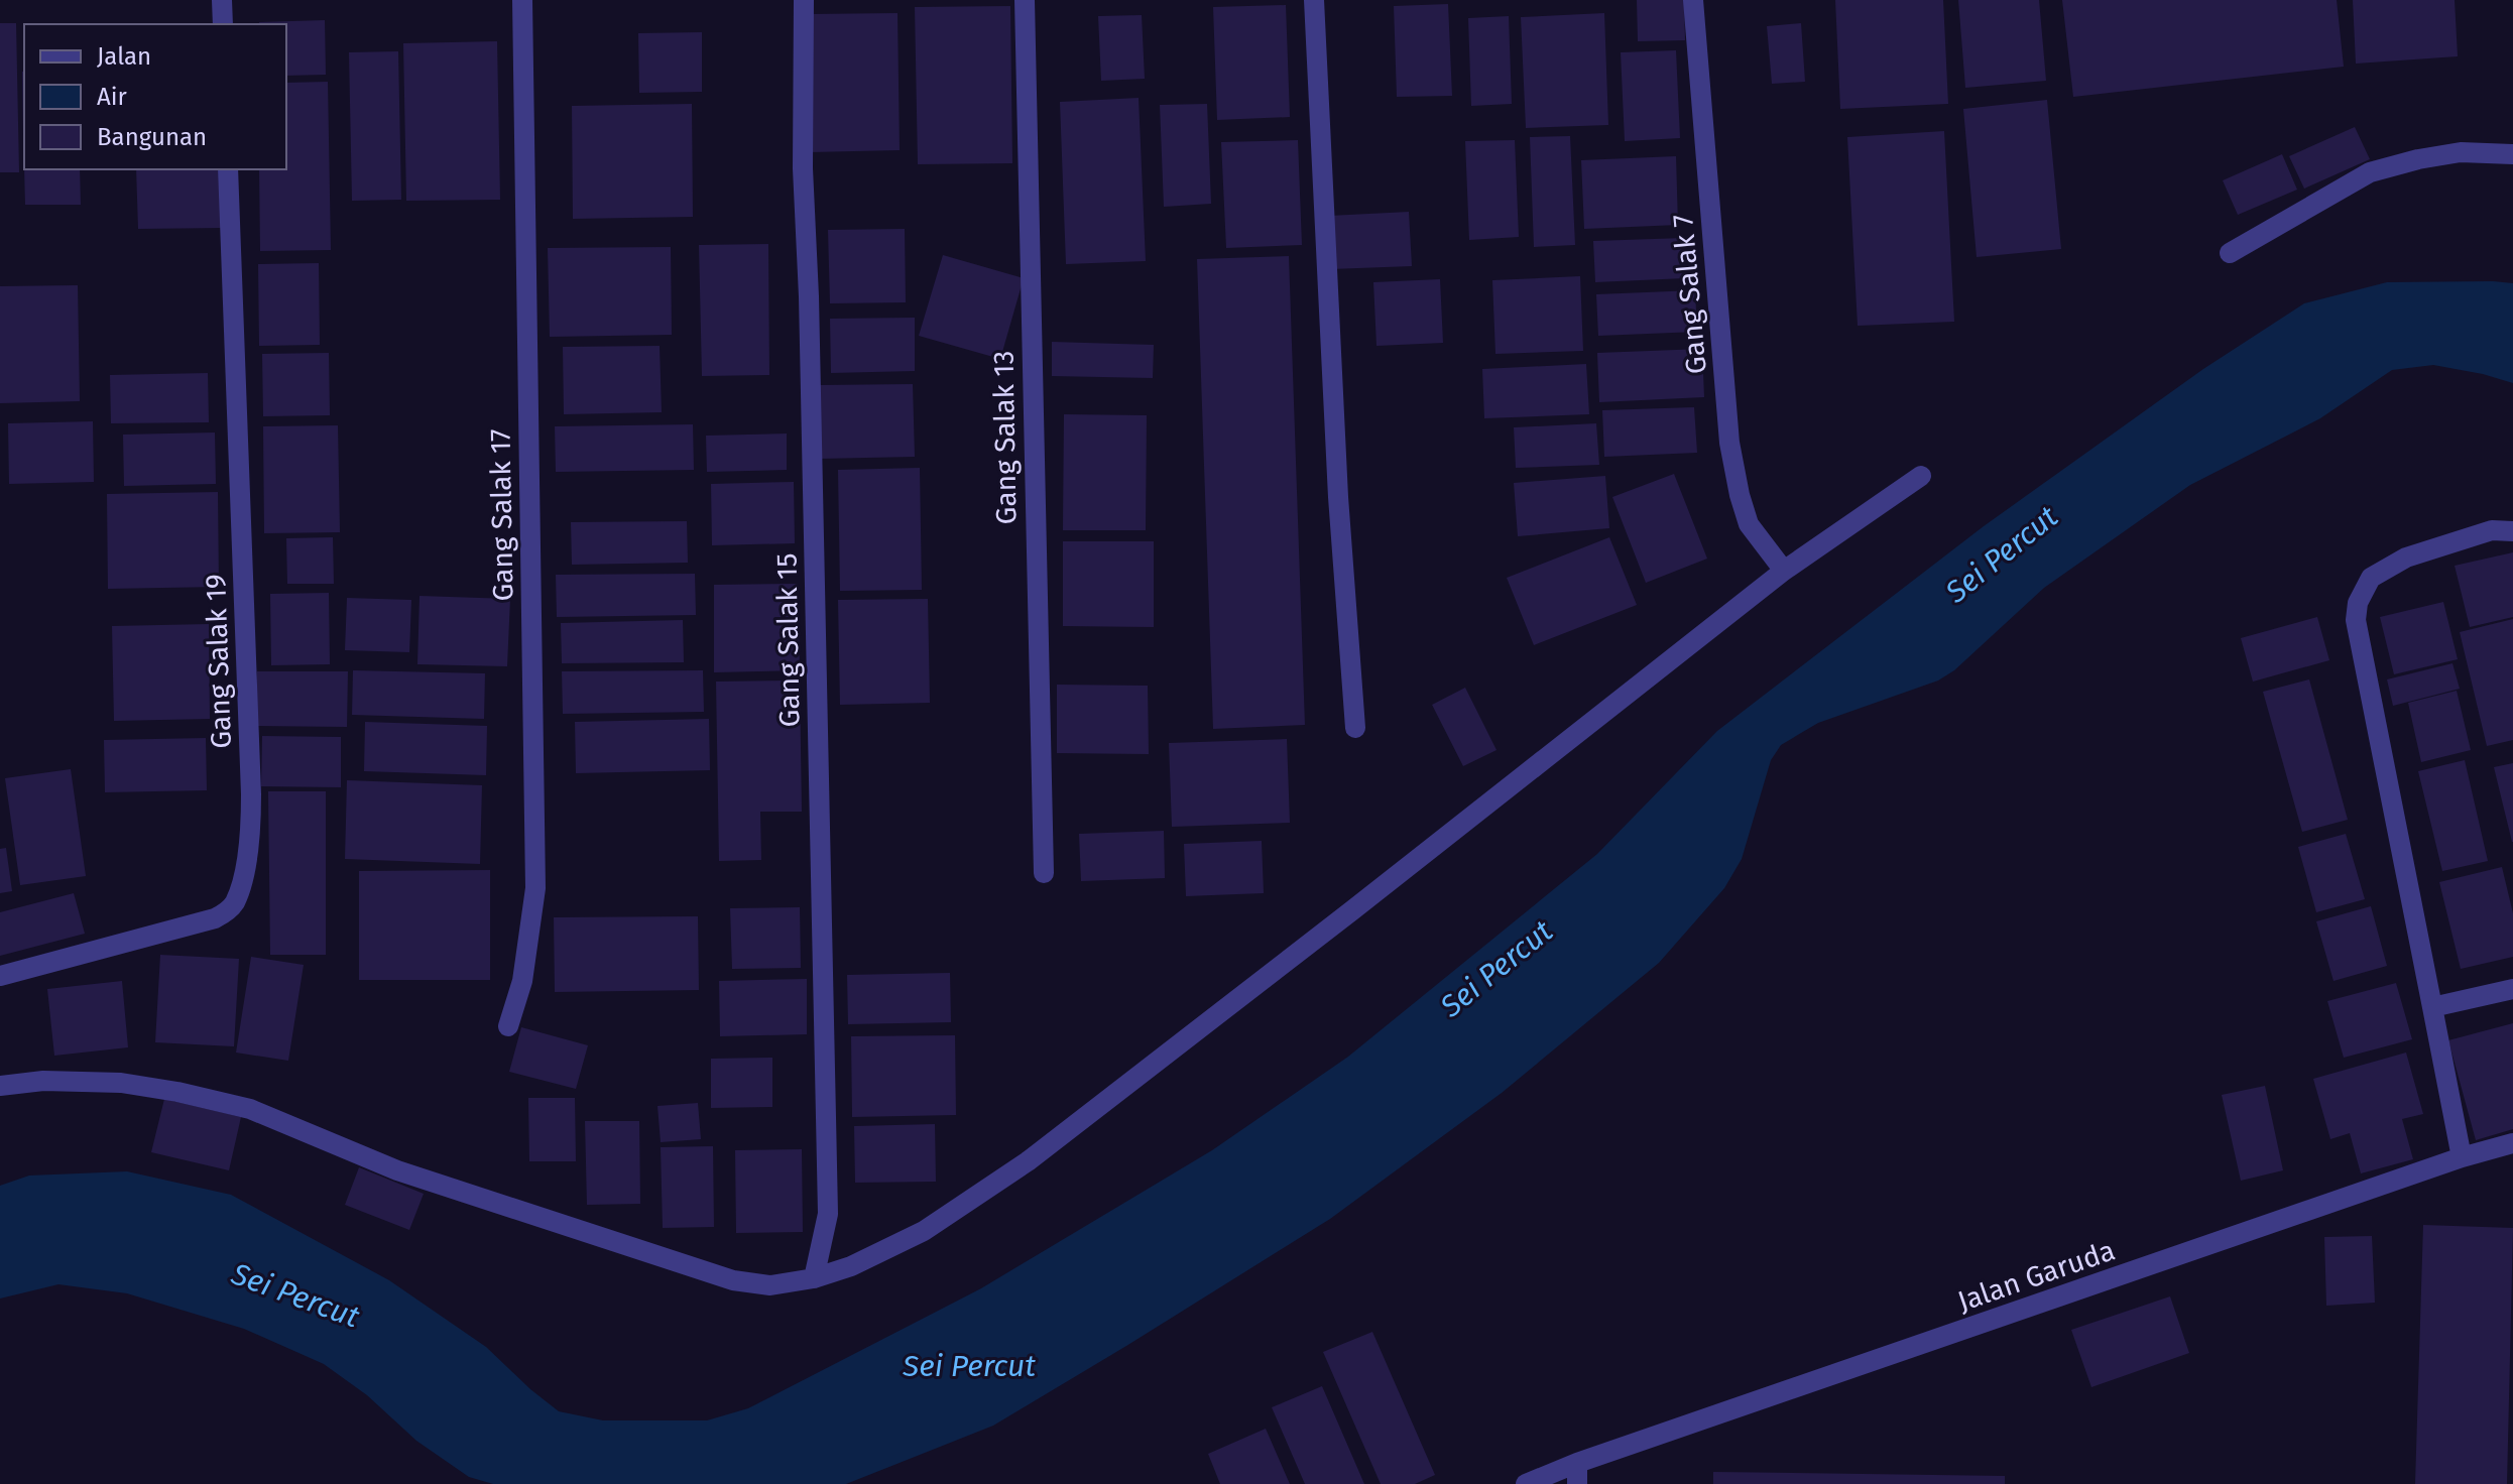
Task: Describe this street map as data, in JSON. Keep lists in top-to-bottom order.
{
  "streets": {
    "street": [
      "Gang Salak 7",
      "Gang Salak 13",
      "Gang Salak 17",
      "Gang Salak 15",
      "Gang Salak 19",
      "Jalan Garuda"
    ]
  },
  "water": ["Sei Percut"],
  "legend": ["Jalan", "Air", "Bangunan"]
}
